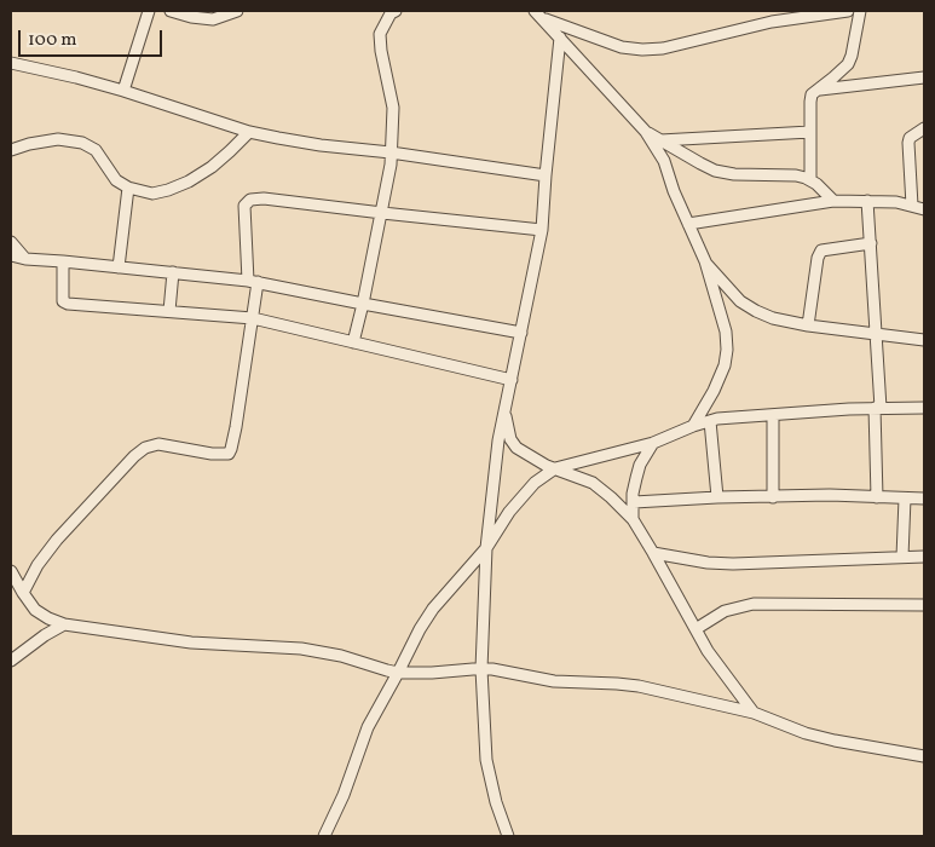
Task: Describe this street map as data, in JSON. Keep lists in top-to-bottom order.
{
  "scale_bar": "100 m"
}
